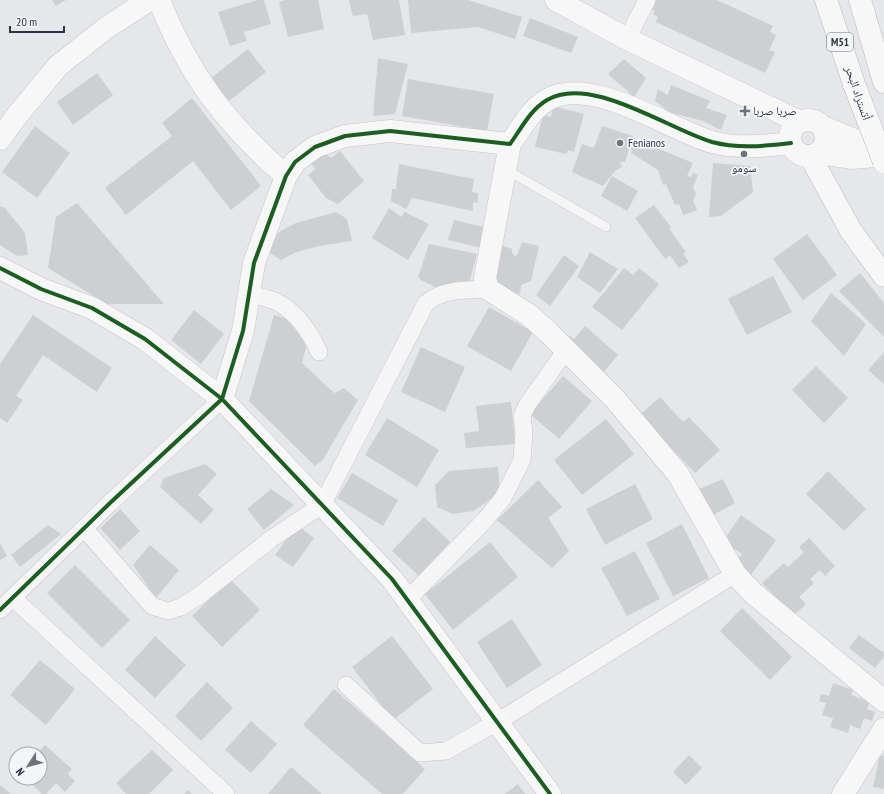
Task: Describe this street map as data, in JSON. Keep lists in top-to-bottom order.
{
  "streets": {
    "main road": ["M51", "أتستراد البحر"]
  },
  "places": {
    "health": ["صربا صربا"],
    "other": ["Fenianos", "سومو"]
  },
  "scale_bar": "20 m",
  "north": "bottom left"
}
